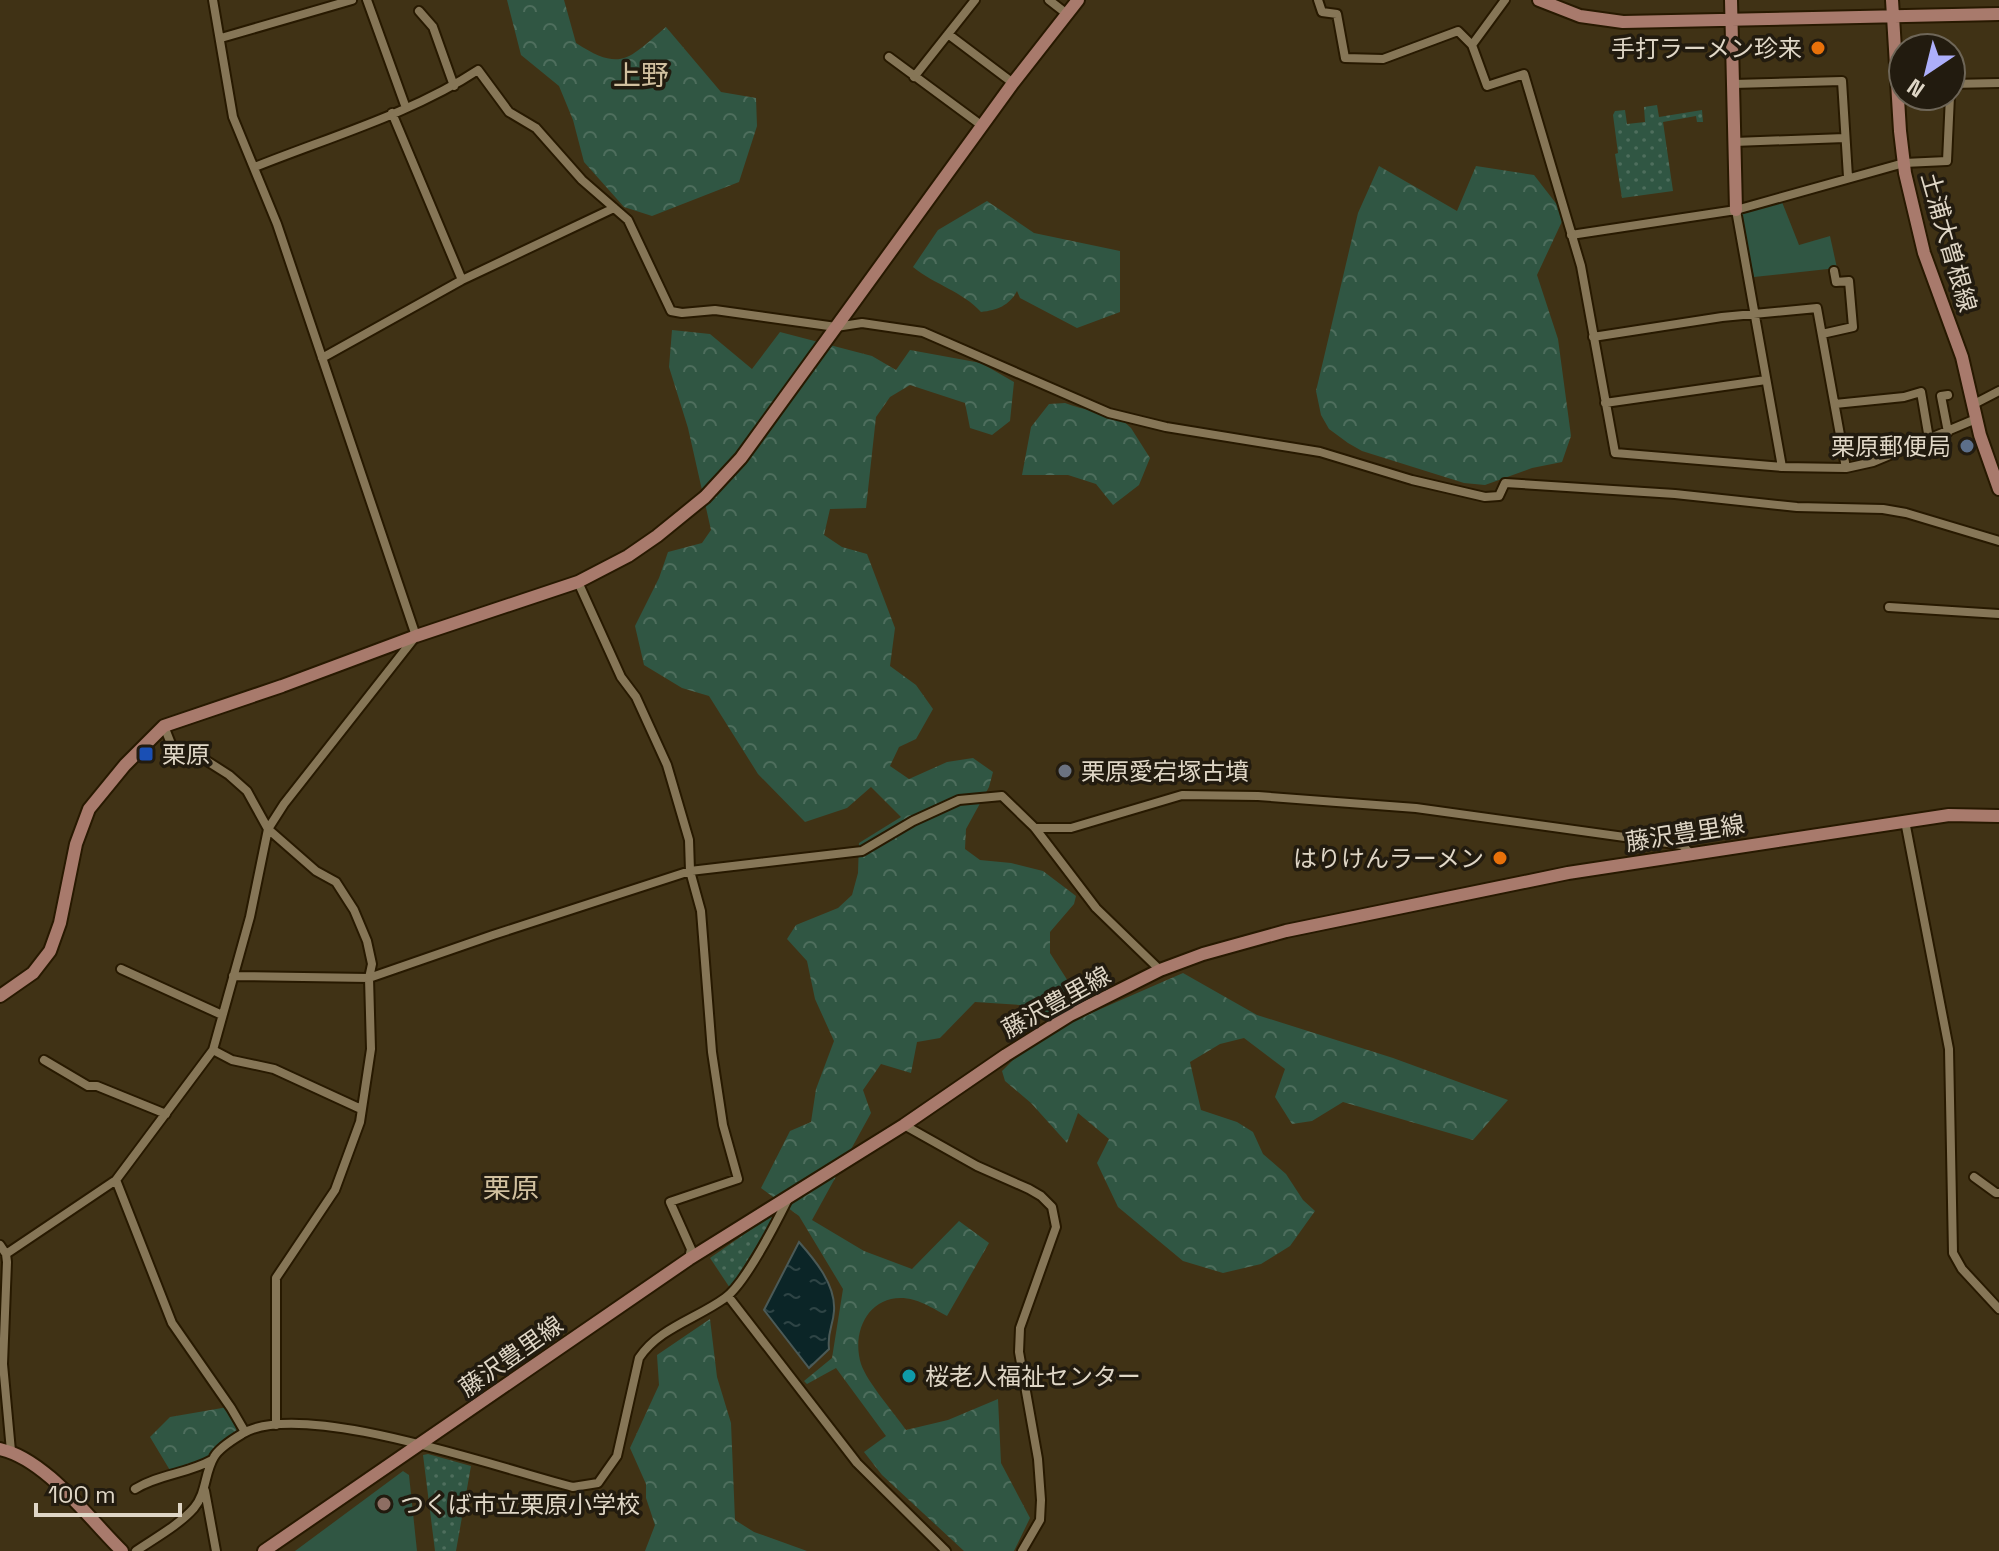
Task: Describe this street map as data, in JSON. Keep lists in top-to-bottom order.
{
  "streets": {
    "main road": ["土浦大曽根線", "藤沢豊里線"]
  },
  "districts": ["上野", "栗原"],
  "places": {
    "other": [
      "手打ラーメン珍来",
      "栗原郵便局",
      "栗原愛宕塚古墳",
      "はりけんラーメン",
      "桜老人福祉センター",
      "つくば市立栗原小学校"
    ],
    "transit": ["栗原"]
  },
  "scale_bar": "100 m",
  "north": "bottom left"
}
